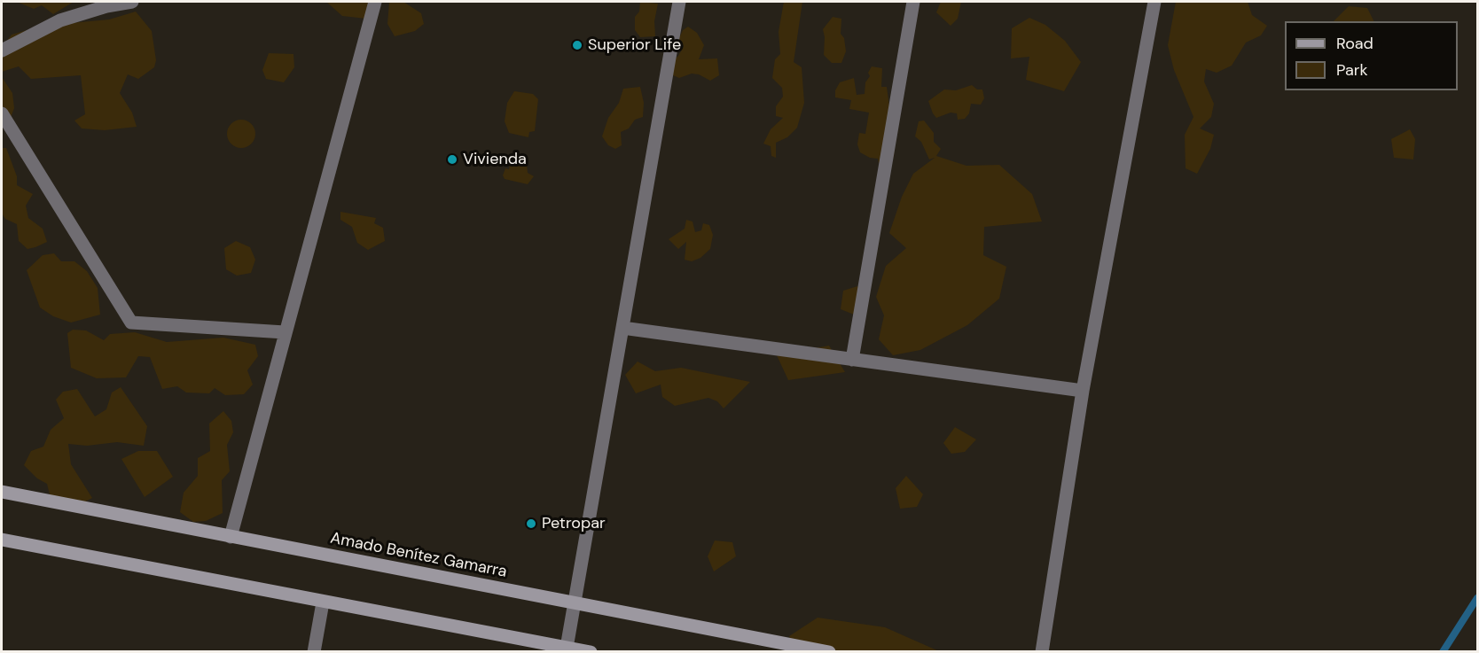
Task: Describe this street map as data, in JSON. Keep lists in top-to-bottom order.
{
  "streets": {
    "main road": ["Amado Benítez Gamarra"]
  },
  "places": ["Superior Life", "Vivienda", "Petropar"],
  "legend": ["Road", "Park"]
}
